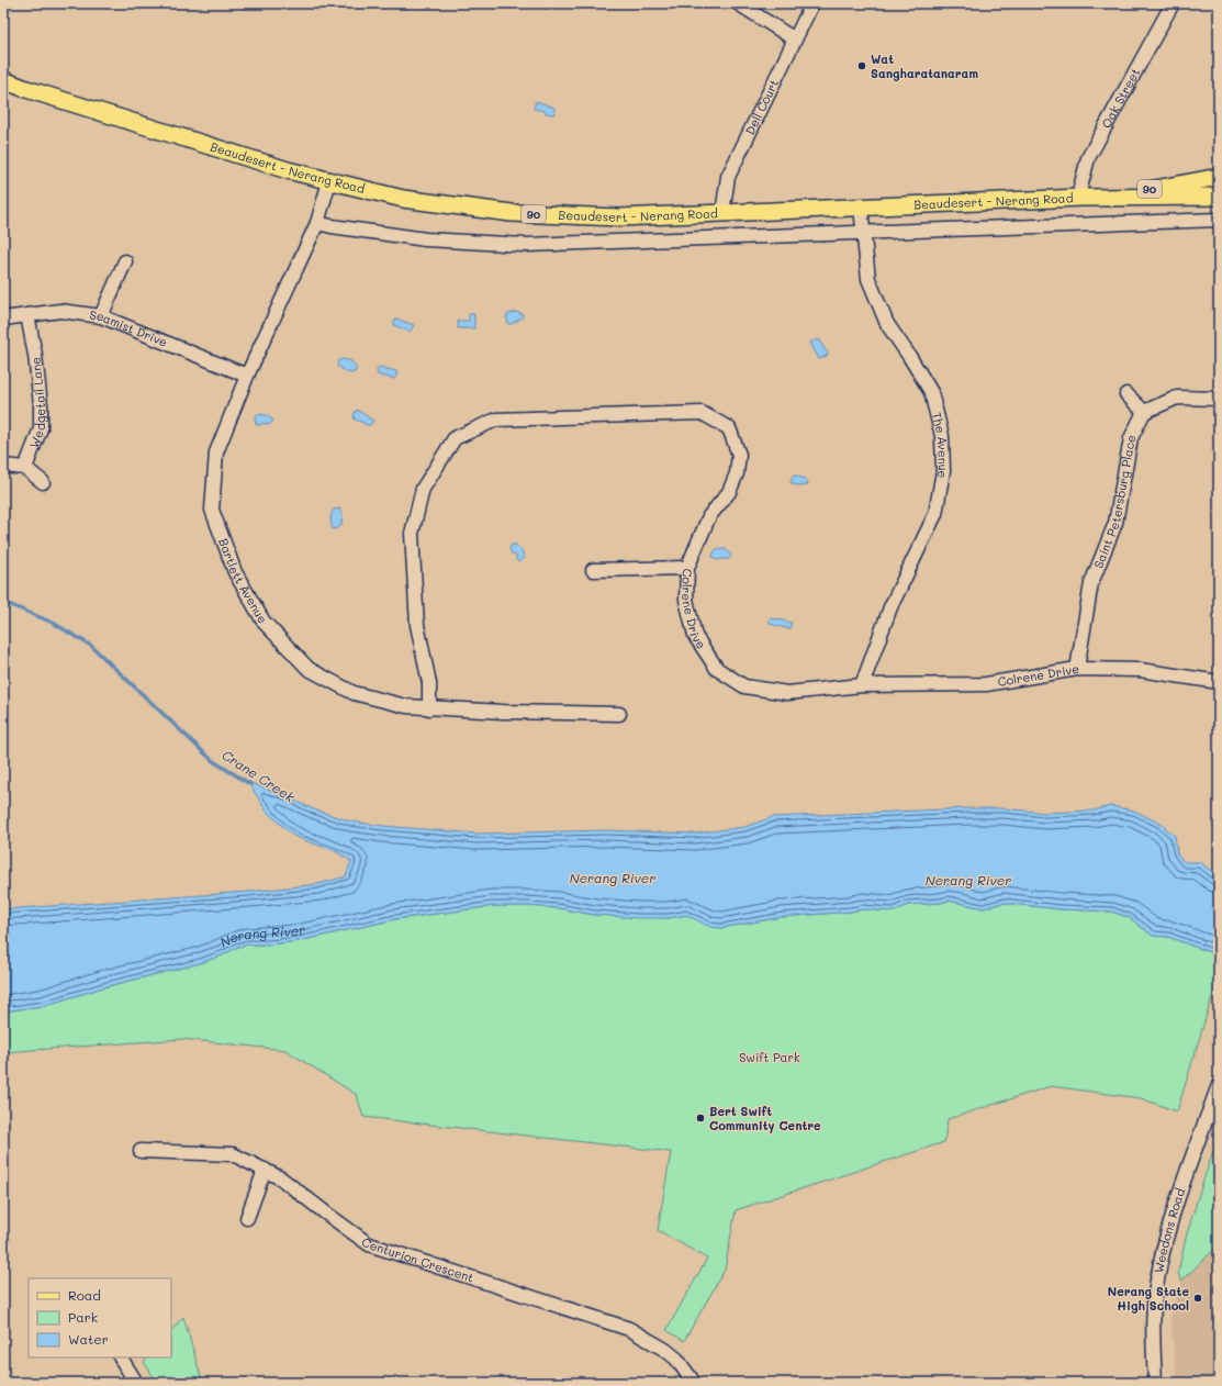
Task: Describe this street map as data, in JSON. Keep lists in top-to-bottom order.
{
  "streets": {
    "main road": ["Beaudesert - Nerang Road", "90"],
    "street": [
      "Oak Street",
      "Dell Court",
      "Seamist Drive",
      "Wedgetail Lane",
      "The Avenue",
      "Saint Petersburg Place",
      "Bartlett Avenue",
      "Colrene Drive",
      "Weedons Road",
      "Centurion Crescent"
    ]
  },
  "crossings": [
    ["Oak Street", "Beaudesert - Nerang Road"],
    ["Dell Court", "Beaudesert - Nerang Road"],
    ["Beaudesert - Nerang Road", "The Avenue"],
    ["Beaudesert - Nerang Road", "Bartlett Avenue"],
    ["Seamist Drive", "Wedgetail Lane"],
    ["Seamist Drive", "Bartlett Avenue"],
    ["The Avenue", "Colrene Drive"],
    ["Saint Petersburg Place", "Colrene Drive"],
    ["Bartlett Avenue", "Colrene Drive"]
  ],
  "water": ["Crane Creek", "Nerang River"],
  "parks": ["Swift Park"],
  "places": ["Wat Sangharatanaram", "Bert Swift Community Centre", "Nerang State High School"],
  "legend": ["Road", "Park", "Water"]
}
